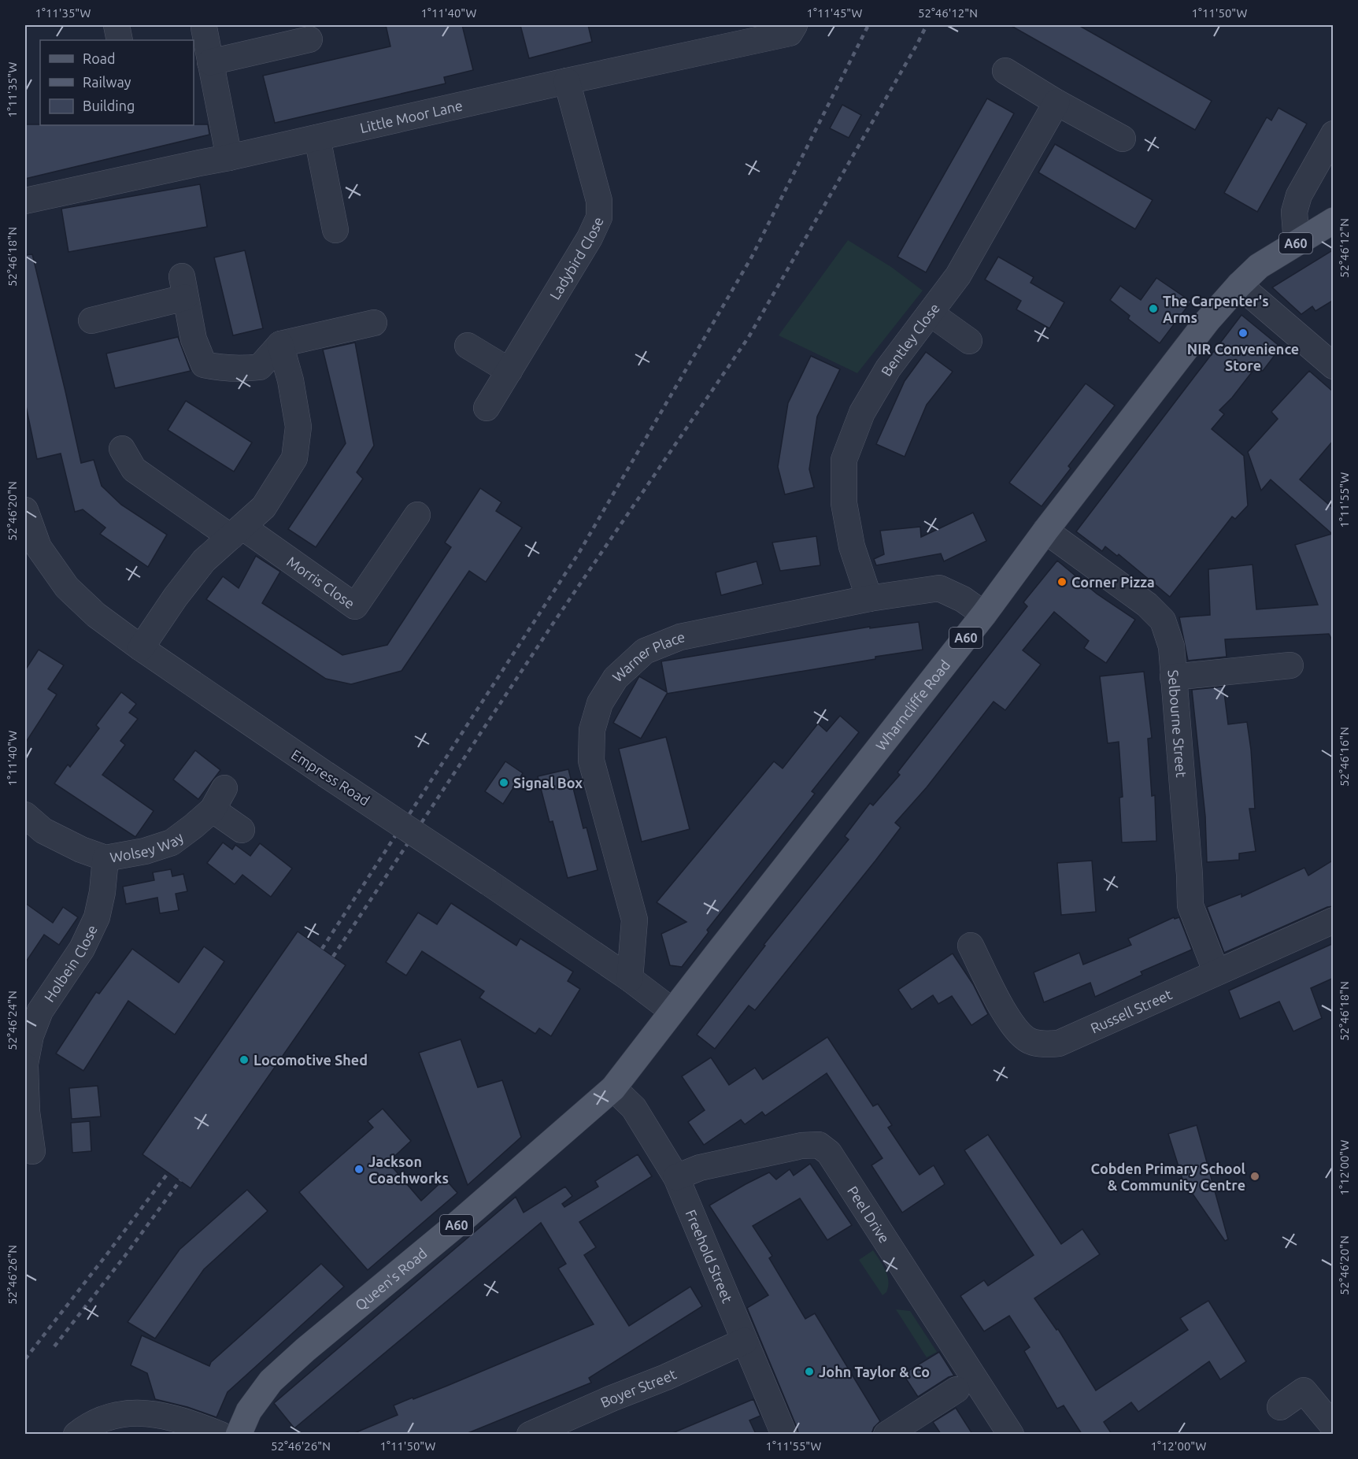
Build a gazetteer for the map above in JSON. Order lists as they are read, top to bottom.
{
  "streets": {
    "main road": ["A60", "Wharncliffe Road", "Queen's Road"],
    "street": [
      "Little Moor Lane",
      "Ladybird Close",
      "Bentley Close",
      "Morris Close",
      "Warner Place",
      "Selbourne Street",
      "Empress Road",
      "Wolsey Way",
      "Holbein Close",
      "Russell Street",
      "Peel Drive",
      "Freehold Street",
      "Boyer Street"
    ]
  },
  "crossings": [
    ["Little Moor Lane", "Ladybird Close"],
    ["A60", "Wharncliffe Road"],
    ["Bentley Close", "Warner Place"],
    ["Warner Place", "Wharncliffe Road"],
    ["Warner Place", "Empress Road"],
    ["Wharncliffe Road", "Selbourne Street"],
    ["Wharncliffe Road", "Empress Road"],
    ["Wharncliffe Road", "Queen's Road"],
    ["Selbourne Street", "Russell Street"],
    ["Empress Road", "Queen's Road"],
    ["Wolsey Way", "Holbein Close"],
    ["Peel Drive", "Freehold Street"],
    ["Freehold Street", "Queen's Road"],
    ["Freehold Street", "Boyer Street"]
  ],
  "places": [
    "The Carpenter's Arms",
    "NIR Convenience Store",
    "Corner Pizza",
    "Signal Box",
    "Locomotive Shed",
    "Jackson Coachworks",
    "Cobden Primary School & Community Centre",
    "John Taylor & Co"
  ],
  "legend": ["Road", "Railway", "Building"],
  "coordinates": [
    "1°11'35\"W",
    "1°11'40\"W",
    "1°11'45\"W",
    "52°46'12\"N",
    "1°11'50\"W",
    "52°46'18\"N",
    "1°11'55\"W",
    "52°46'20\"N",
    "52°46'16\"N",
    "52°46'24\"N",
    "1°12'00\"W",
    "52°46'26\"N"
  ]
}
